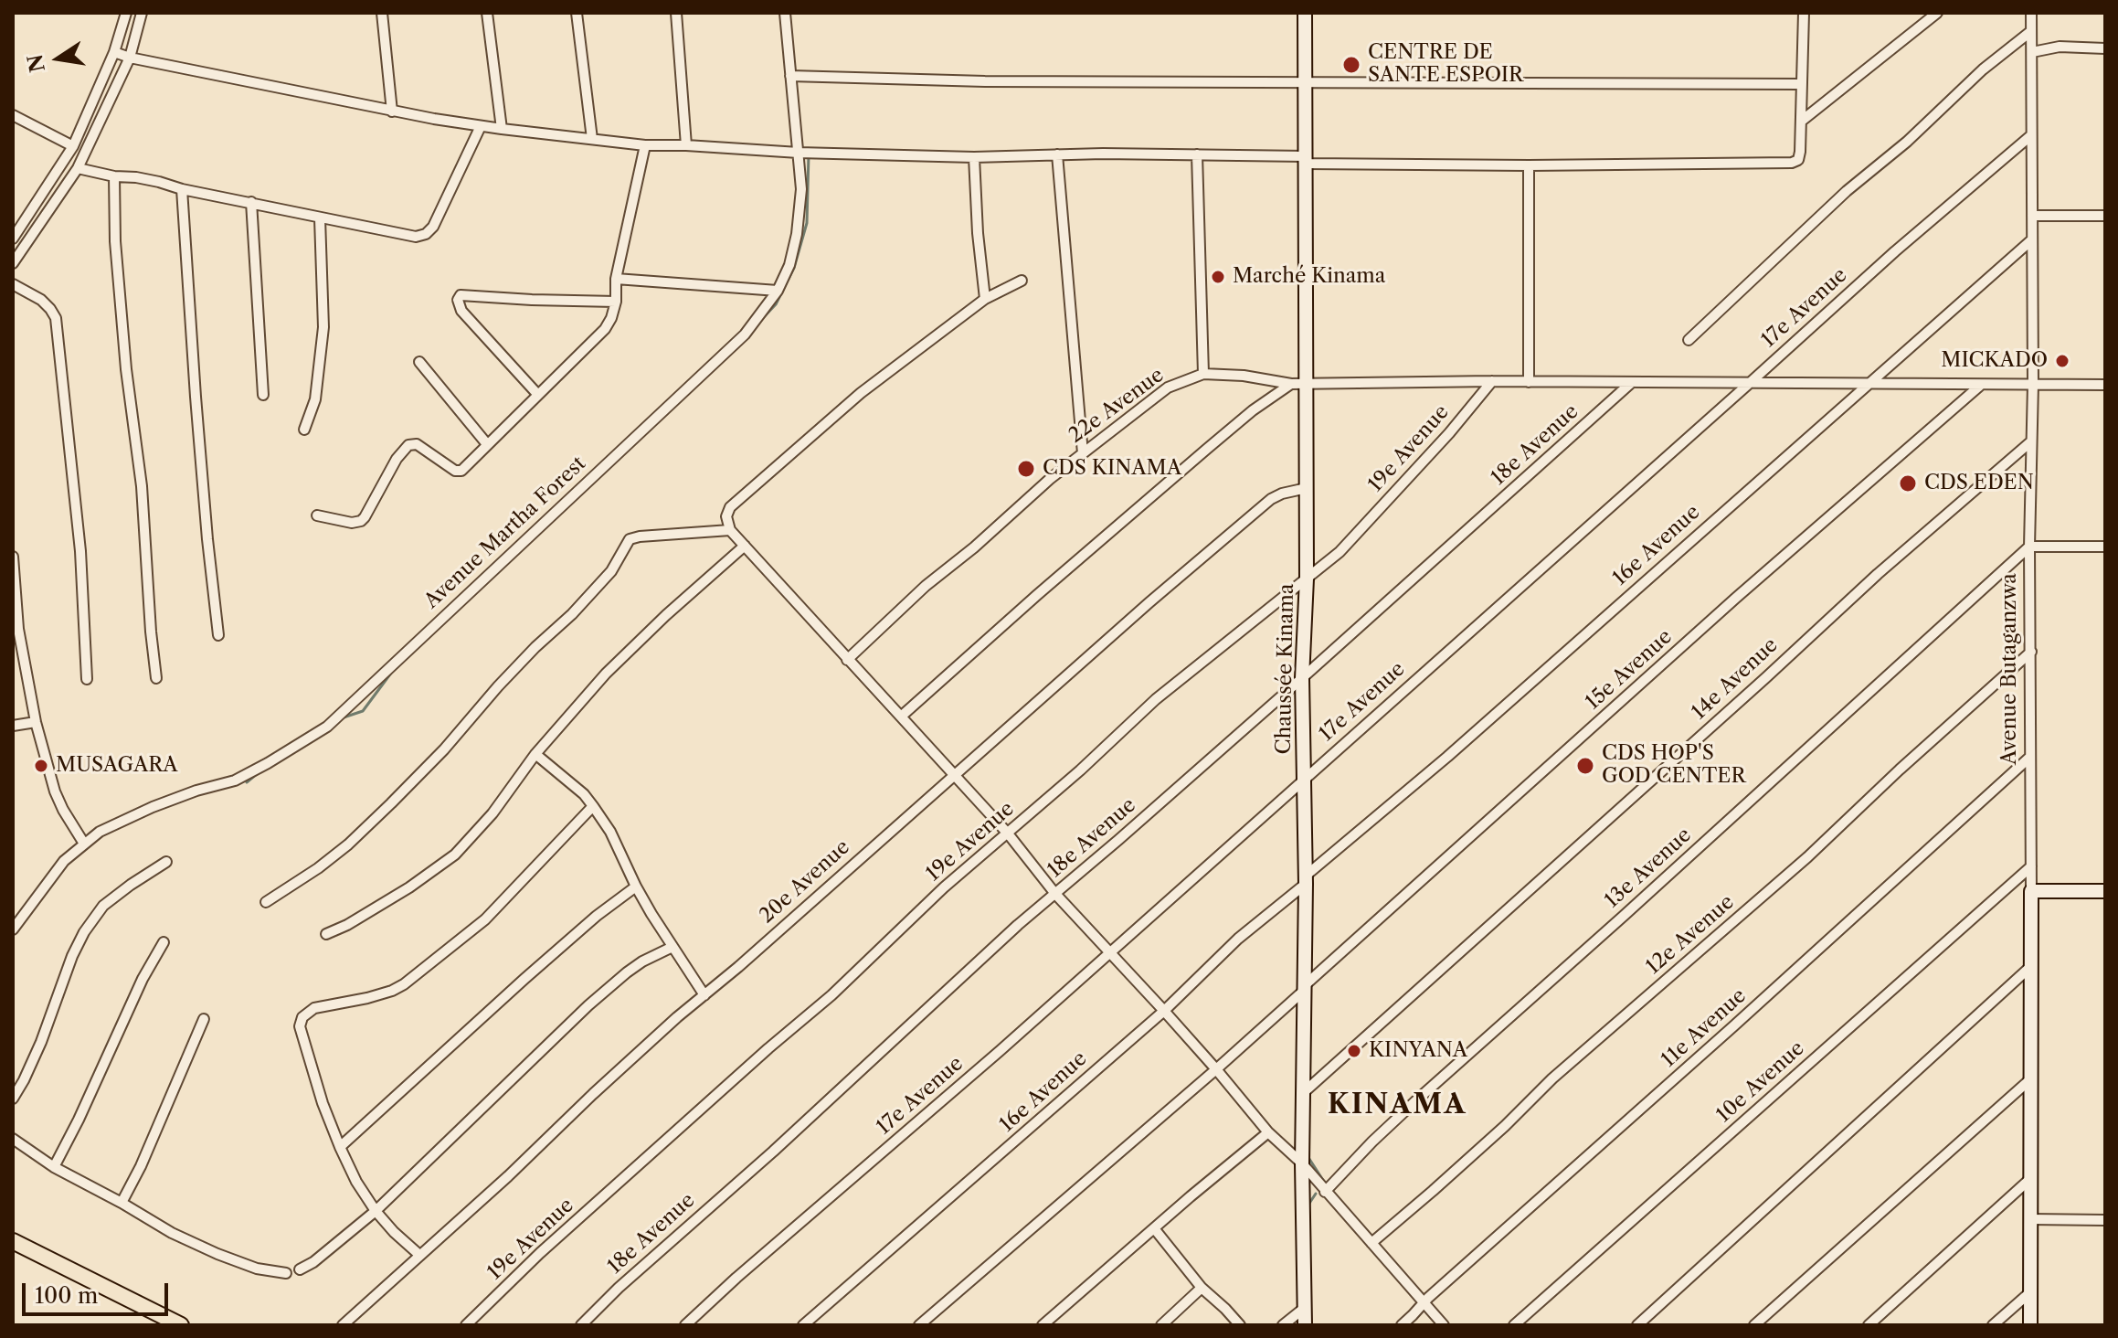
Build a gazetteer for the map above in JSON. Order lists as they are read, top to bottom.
{
  "streets": {
    "street": [
      "17e Avenue",
      "22e Avenue",
      "18e Avenue",
      "19e Avenue",
      "Avenue Martha Forest",
      "16e Avenue",
      "Chaussée Kinama",
      "Avenue Butaganzwa",
      "15e Avenue",
      "14e Avenue",
      "13e Avenue",
      "20e Avenue",
      "12e Avenue",
      "11e Avenue",
      "10e Avenue"
    ]
  },
  "crossings": [
    ["17e Avenue", "22e Avenue"],
    ["17e Avenue", "Chaussée Kinama"],
    ["17e Avenue", "Avenue Butaganzwa"],
    ["22e Avenue", "18e Avenue"],
    ["22e Avenue", "19e Avenue"],
    ["22e Avenue", "16e Avenue"],
    ["22e Avenue", "Chaussée Kinama"],
    ["22e Avenue", "Avenue Butaganzwa"],
    ["22e Avenue", "15e Avenue"],
    ["18e Avenue", "Chaussée Kinama"],
    ["19e Avenue", "Chaussée Kinama"],
    ["16e Avenue", "Chaussée Kinama"],
    ["16e Avenue", "Avenue Butaganzwa"],
    ["Chaussée Kinama", "15e Avenue"],
    ["Chaussée Kinama", "14e Avenue"],
    ["Chaussée Kinama", "20e Avenue"],
    ["Avenue Butaganzwa", "14e Avenue"],
    ["Avenue Butaganzwa", "13e Avenue"],
    ["Avenue Butaganzwa", "12e Avenue"],
    ["Avenue Butaganzwa", "11e Avenue"],
    ["Avenue Butaganzwa", "10e Avenue"]
  ],
  "districts": ["KINAMA"],
  "places": [
    "CENTRE DE SANTE ESPOIR",
    "Marché Kinama",
    "MICKADO",
    "CDS KINAMA",
    "CDS EDEN",
    "MUSAGARA",
    "CDS HOP'S GOD CENTER",
    "KINYANA"
  ],
  "scale_bar": "100 m",
  "north": "left"
}
